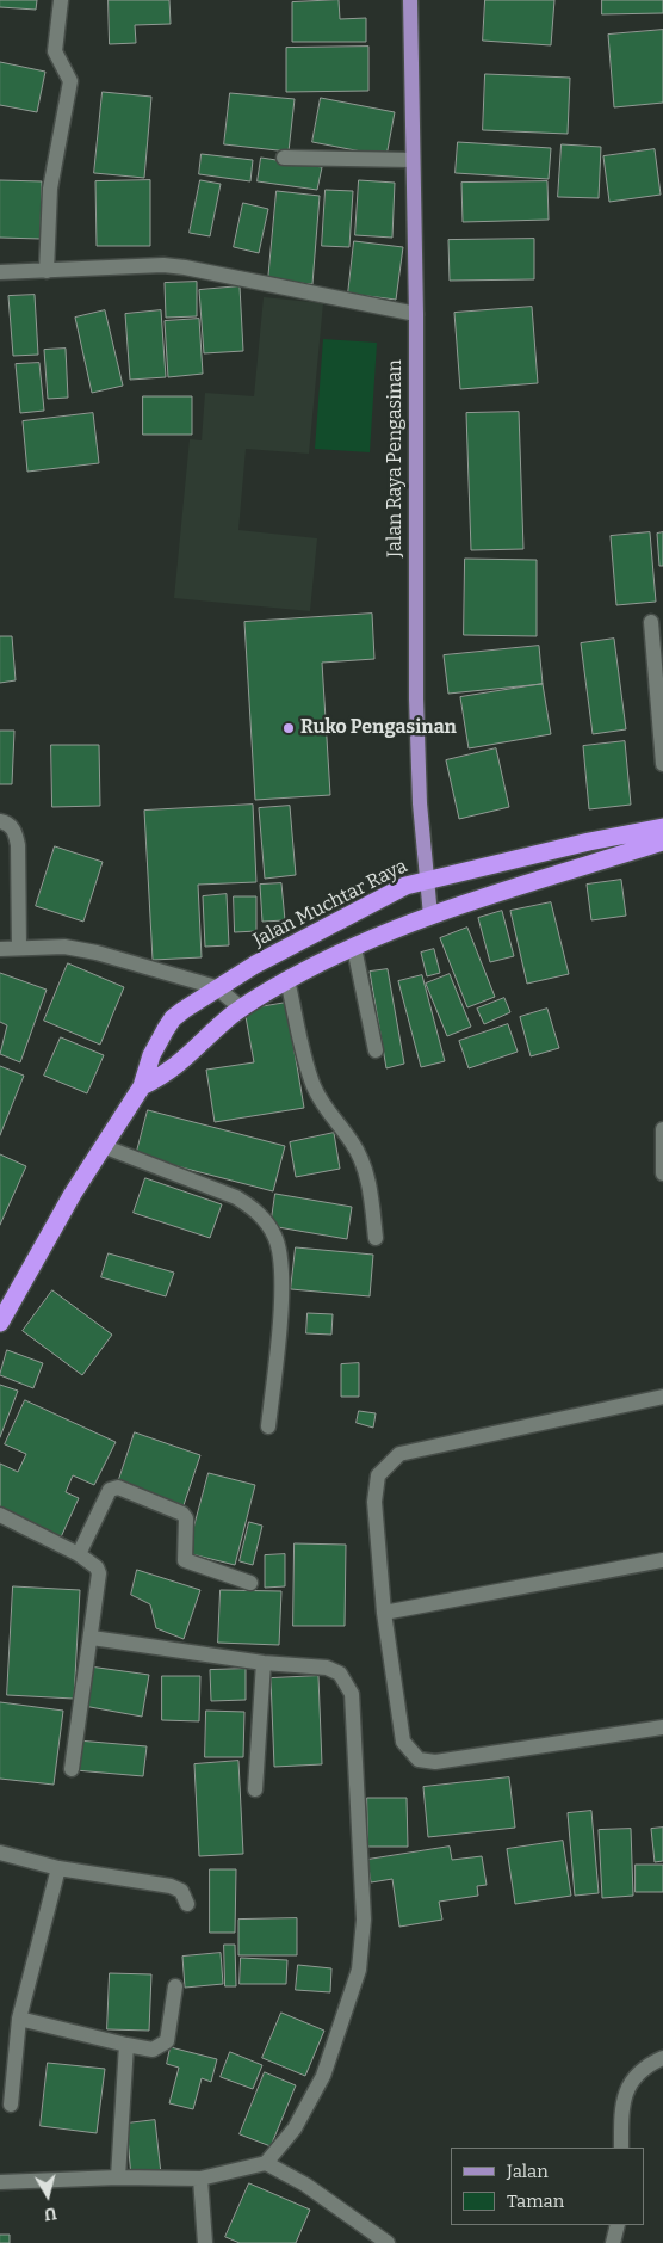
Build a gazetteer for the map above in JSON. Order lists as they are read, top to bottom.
{
  "streets": {
    "highway": ["Jalan Muchtar Raya"],
    "main road": ["Jalan Raya Pengasinan"]
  },
  "crossings": [
    ["Jalan Raya Pengasinan", "Jalan Muchtar Raya"]
  ],
  "places": ["Ruko Pengasinan"],
  "legend": ["Jalan", "Taman"],
  "north": "bottom"
}
